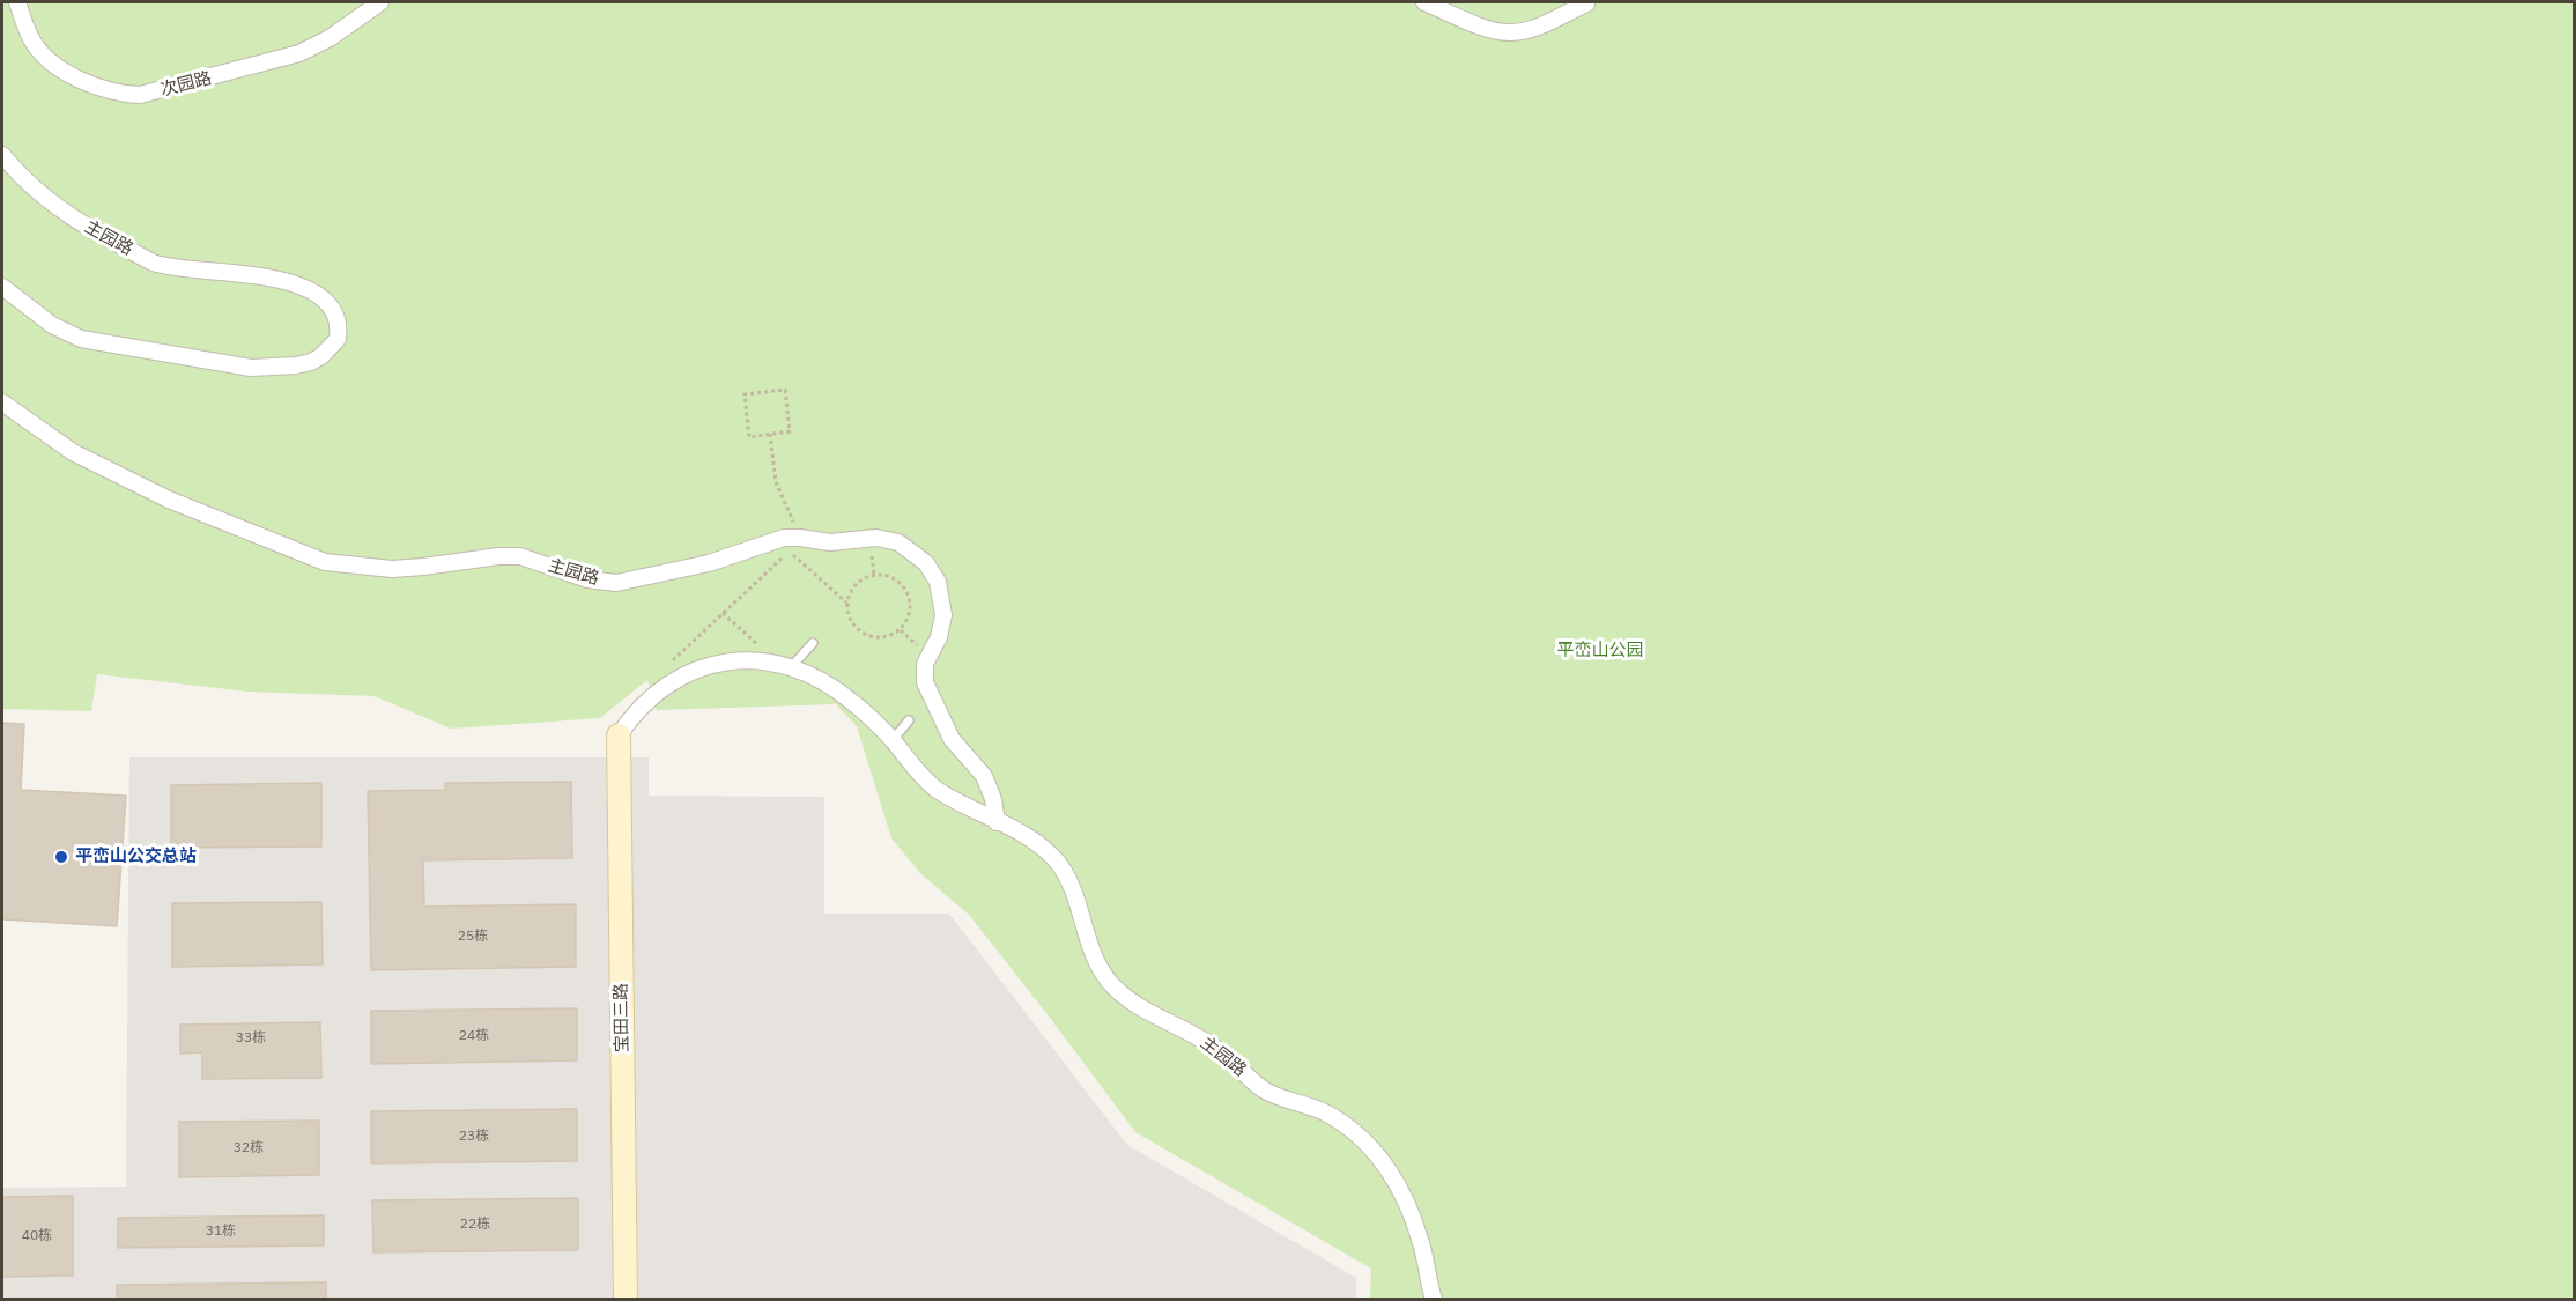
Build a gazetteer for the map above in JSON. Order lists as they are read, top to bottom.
{
  "streets": {
    "street": ["次园路", "主园路", "宝田三路"]
  },
  "crossings": [
    ["主园路", "宝田三路"]
  ],
  "parks": ["平峦山公园"],
  "places": ["平峦山公交总站"],
  "house_numbers": [
    "25栋",
    "24栋",
    "33栋",
    "23栋",
    "32栋",
    "22栋",
    "31栋",
    "40栋"
  ]
}
